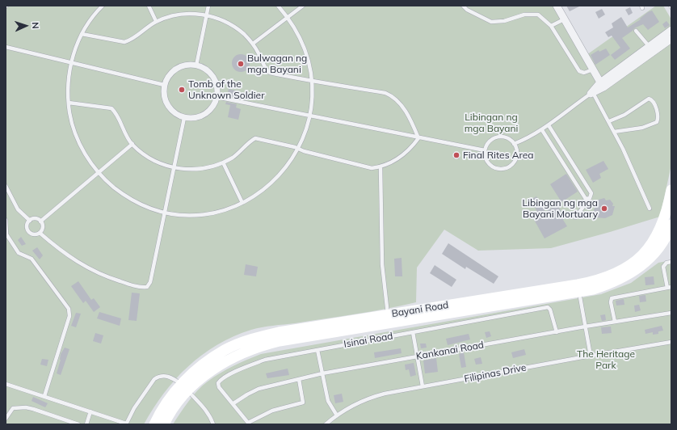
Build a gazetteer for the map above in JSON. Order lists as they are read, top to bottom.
{
  "streets": {
    "main road": ["Bayani Road"],
    "lane": ["Isinai Road", "Kankanai Road", "Filipinas Drive"]
  },
  "crossings": [
    ["Isinai Road", "Kankanai Road"]
  ],
  "parks": ["Libingan ng mga Bayani", "The Heritage Park"],
  "places": [
    "Bulwagan ng mga Bayani",
    "Tomb of the Unknown Soldier",
    "Final Rites Area",
    "Libingan ng mga Bayani Mortuary"
  ],
  "north": "right"
}
